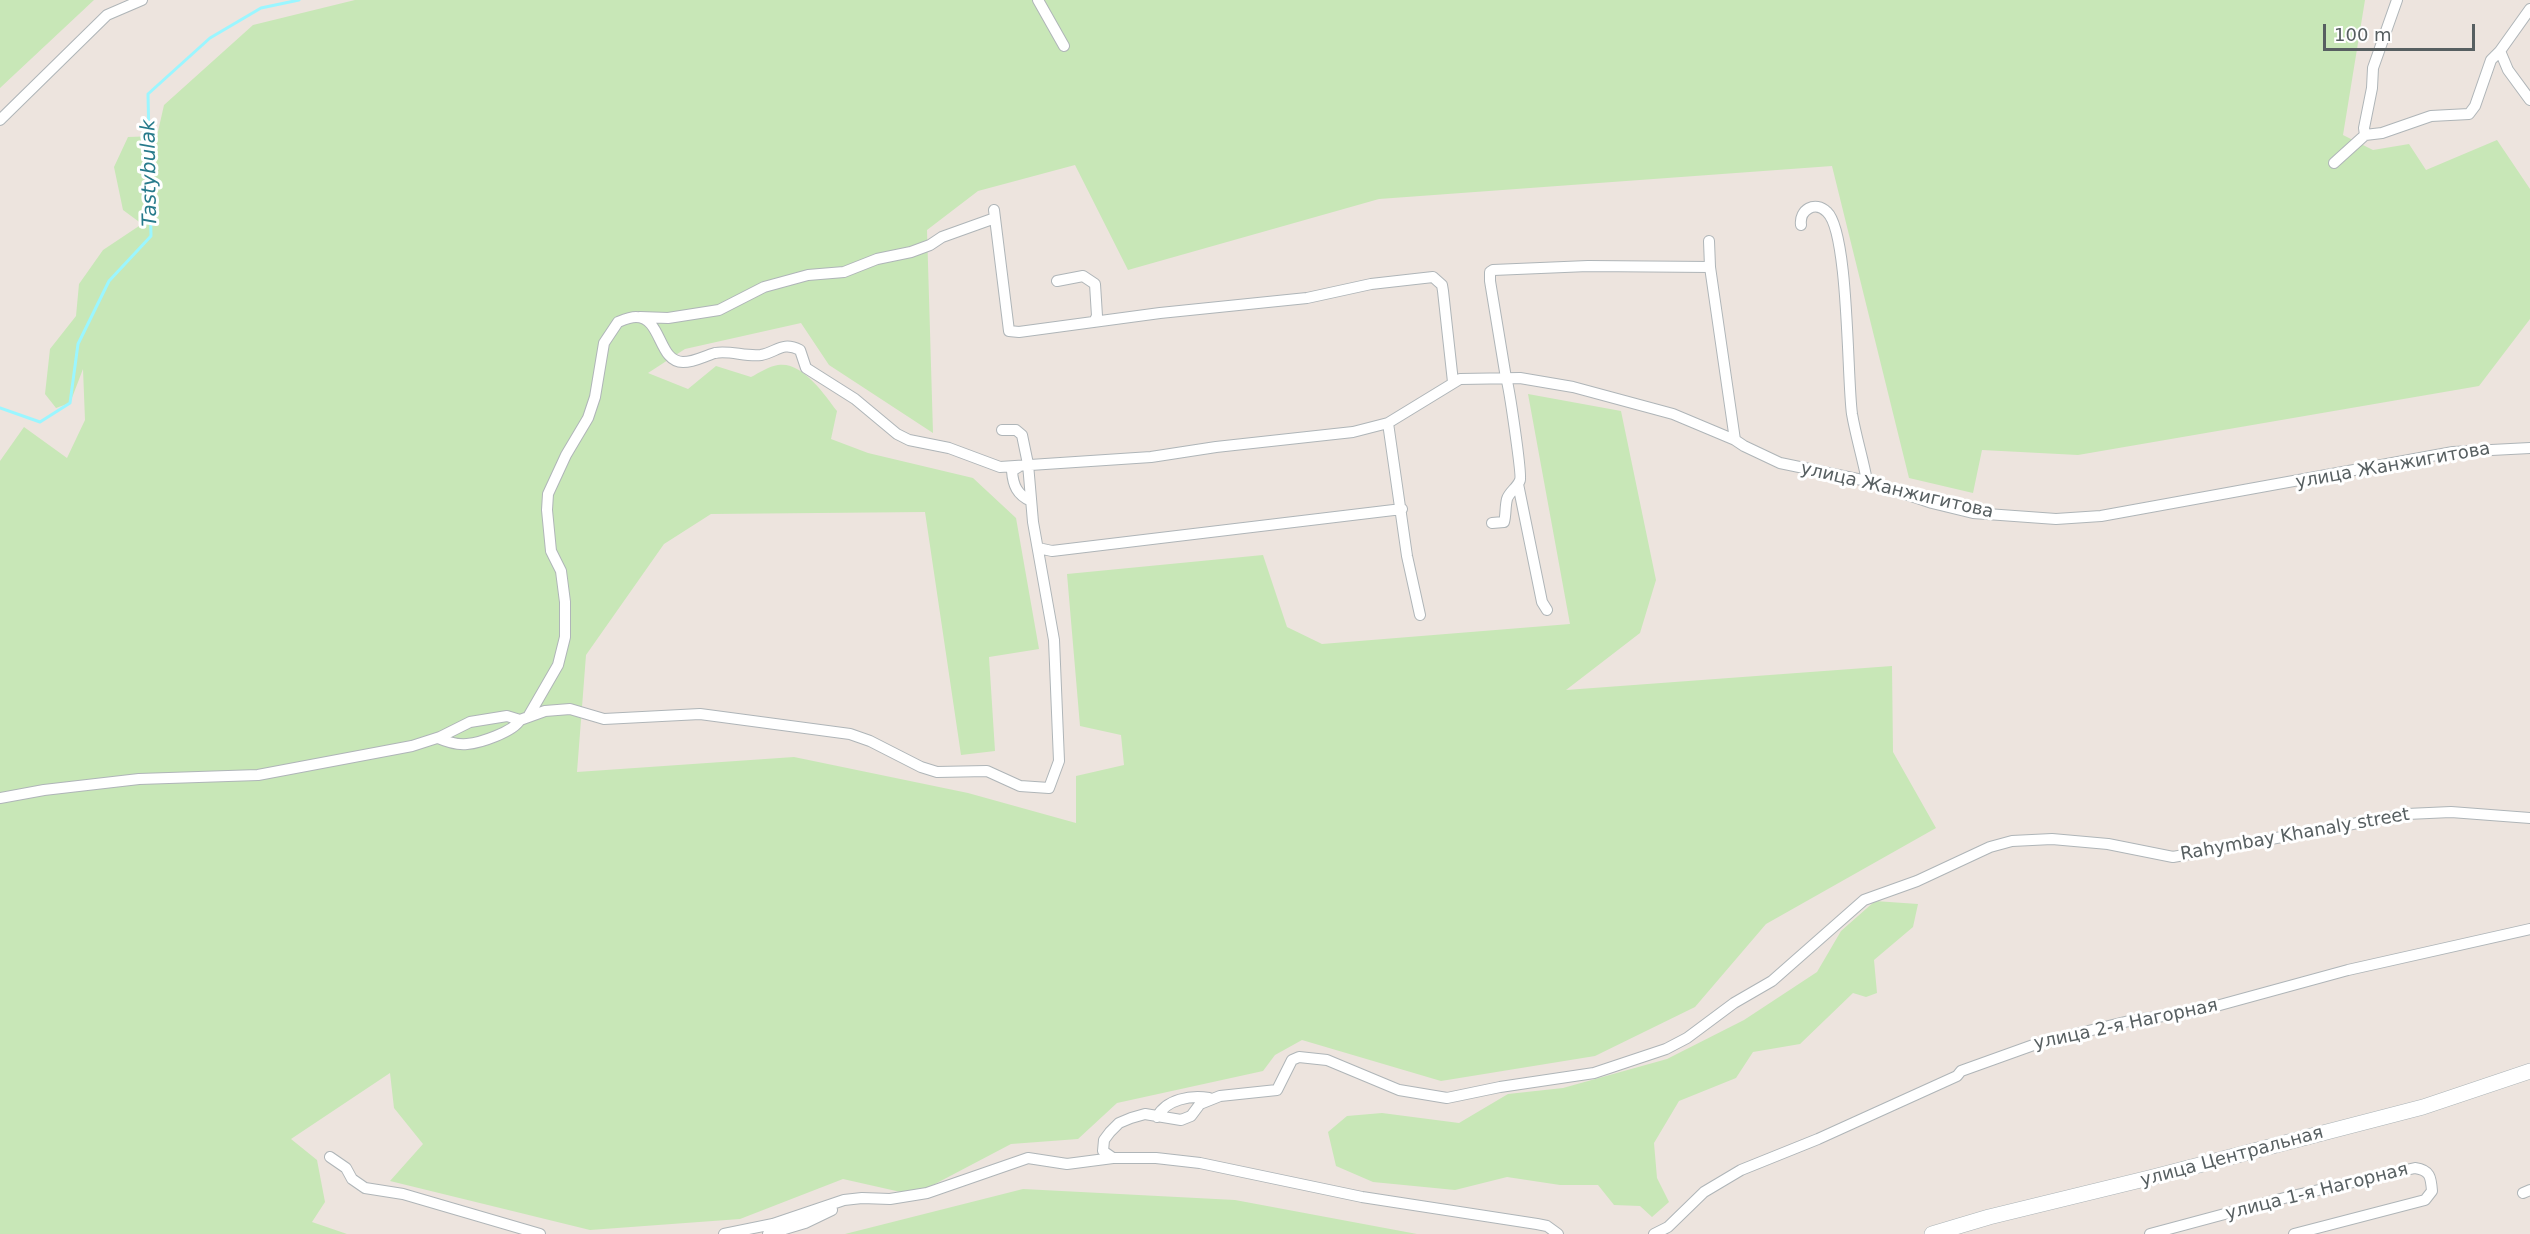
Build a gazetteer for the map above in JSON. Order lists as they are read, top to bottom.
{
  "streets": {
    "street": [
      "улица Жанжигитова",
      "Rahymbay Khanaly street",
      "улица 2-я Нагорная",
      "улица Центральная",
      "улица 1-я Нагорная"
    ]
  },
  "water": ["Tastybulak"],
  "scale_bar": "100 m"
}
